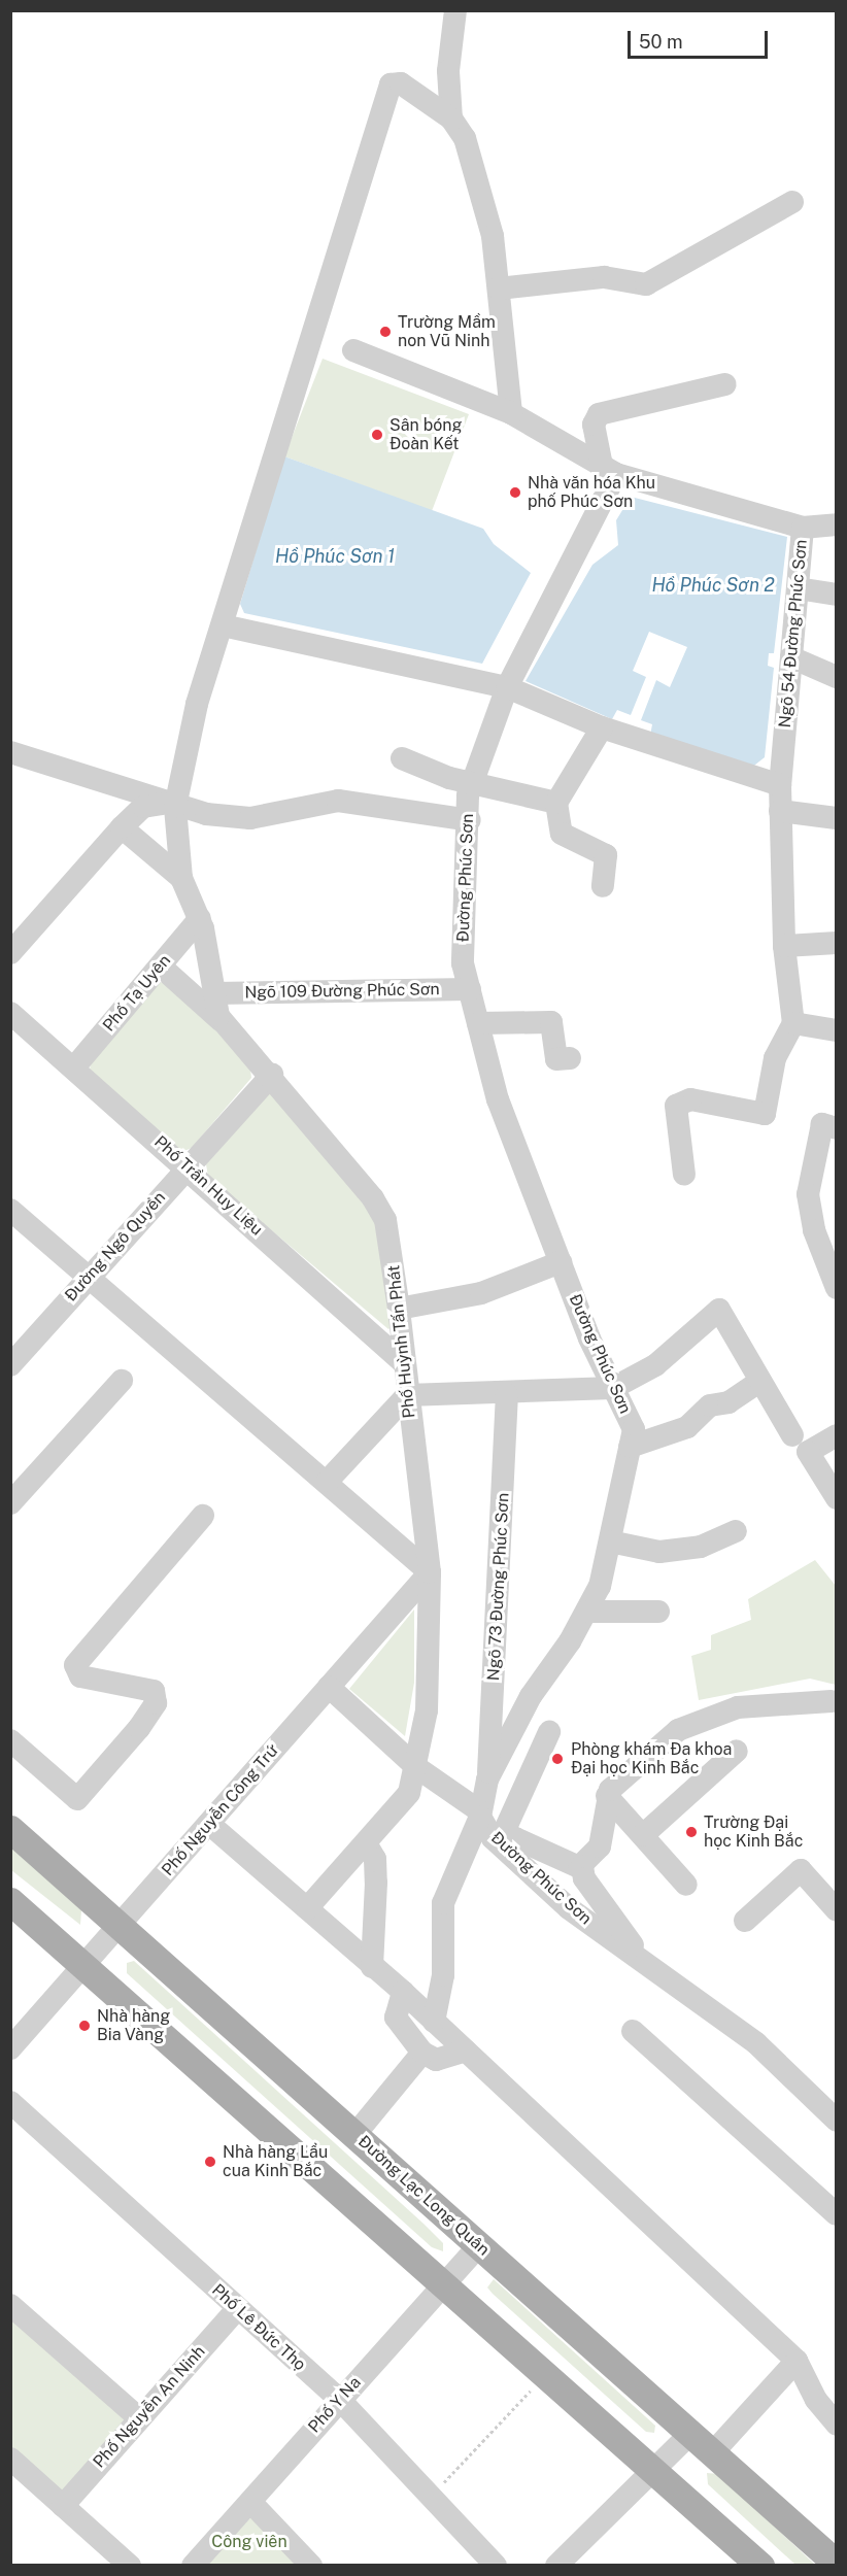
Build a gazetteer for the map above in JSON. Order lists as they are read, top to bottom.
{
  "streets": {
    "main road": ["Đường Lạc Long Quân"],
    "street": [
      "Ngõ 54 Đường Phúc Sơn",
      "Đường Phúc Sơn",
      "Ngõ 109 Đường Phúc Sơn",
      "Phố Tạ Uyên",
      "Phố Trần Huy Liệu",
      "Đường Ngô Quyền",
      "Phố Huỳnh Tấn Phát",
      "Ngõ 73 Đường Phúc Sơn",
      "Phố Nguyễn Công Trứ",
      "Phố Lê Đức Thọ",
      "Phố Y Na",
      "Phố Nguyễn An Ninh"
    ]
  },
  "crossings": [
    ["Ngõ 54 Đường Phúc Sơn", "Đường Phúc Sơn"],
    ["Đường Phúc Sơn", "Ngõ 109 Đường Phúc Sơn"],
    ["Đường Phúc Sơn", "Ngõ 73 Đường Phúc Sơn"],
    ["Ngõ 109 Đường Phúc Sơn", "Phố Huỳnh Tấn Phát"],
    ["Phố Tạ Uyên", "Phố Trần Huy Liệu"],
    ["Phố Tạ Uyên", "Phố Huỳnh Tấn Phát"],
    ["Phố Trần Huy Liệu", "Đường Ngô Quyền"],
    ["Phố Trần Huy Liệu", "Phố Huỳnh Tấn Phát"],
    ["Đường Ngô Quyền", "Phố Huỳnh Tấn Phát"],
    ["Phố Huỳnh Tấn Phát", "Phố Nguyễn Công Trứ"],
    ["Phố Nguyễn Công Trứ", "Đường Lạc Long Quân"],
    ["Đường Lạc Long Quân", "Phố Y Na"],
    ["Phố Lê Đức Thọ", "Phố Y Na"],
    ["Phố Lê Đức Thọ", "Phố Nguyễn An Ninh"]
  ],
  "water": ["Hồ Phúc Sơn 1", "Hồ Phúc Sơn 2"],
  "parks": ["Công viên"],
  "places": [
    "Trường Mầm non Vũ Ninh",
    "Sân bóng Đoàn Kết",
    "Nhà văn hóa Khu phố Phúc Sơn",
    "Phòng khám Đa khoa Đại học Kinh Bắc",
    "Trường Đại học Kinh Bắc",
    "Nhà hàng Bia Vàng",
    "Nhà hàng Lẩu cua Kinh Bắc"
  ],
  "scale_bar": "50 m"
}
